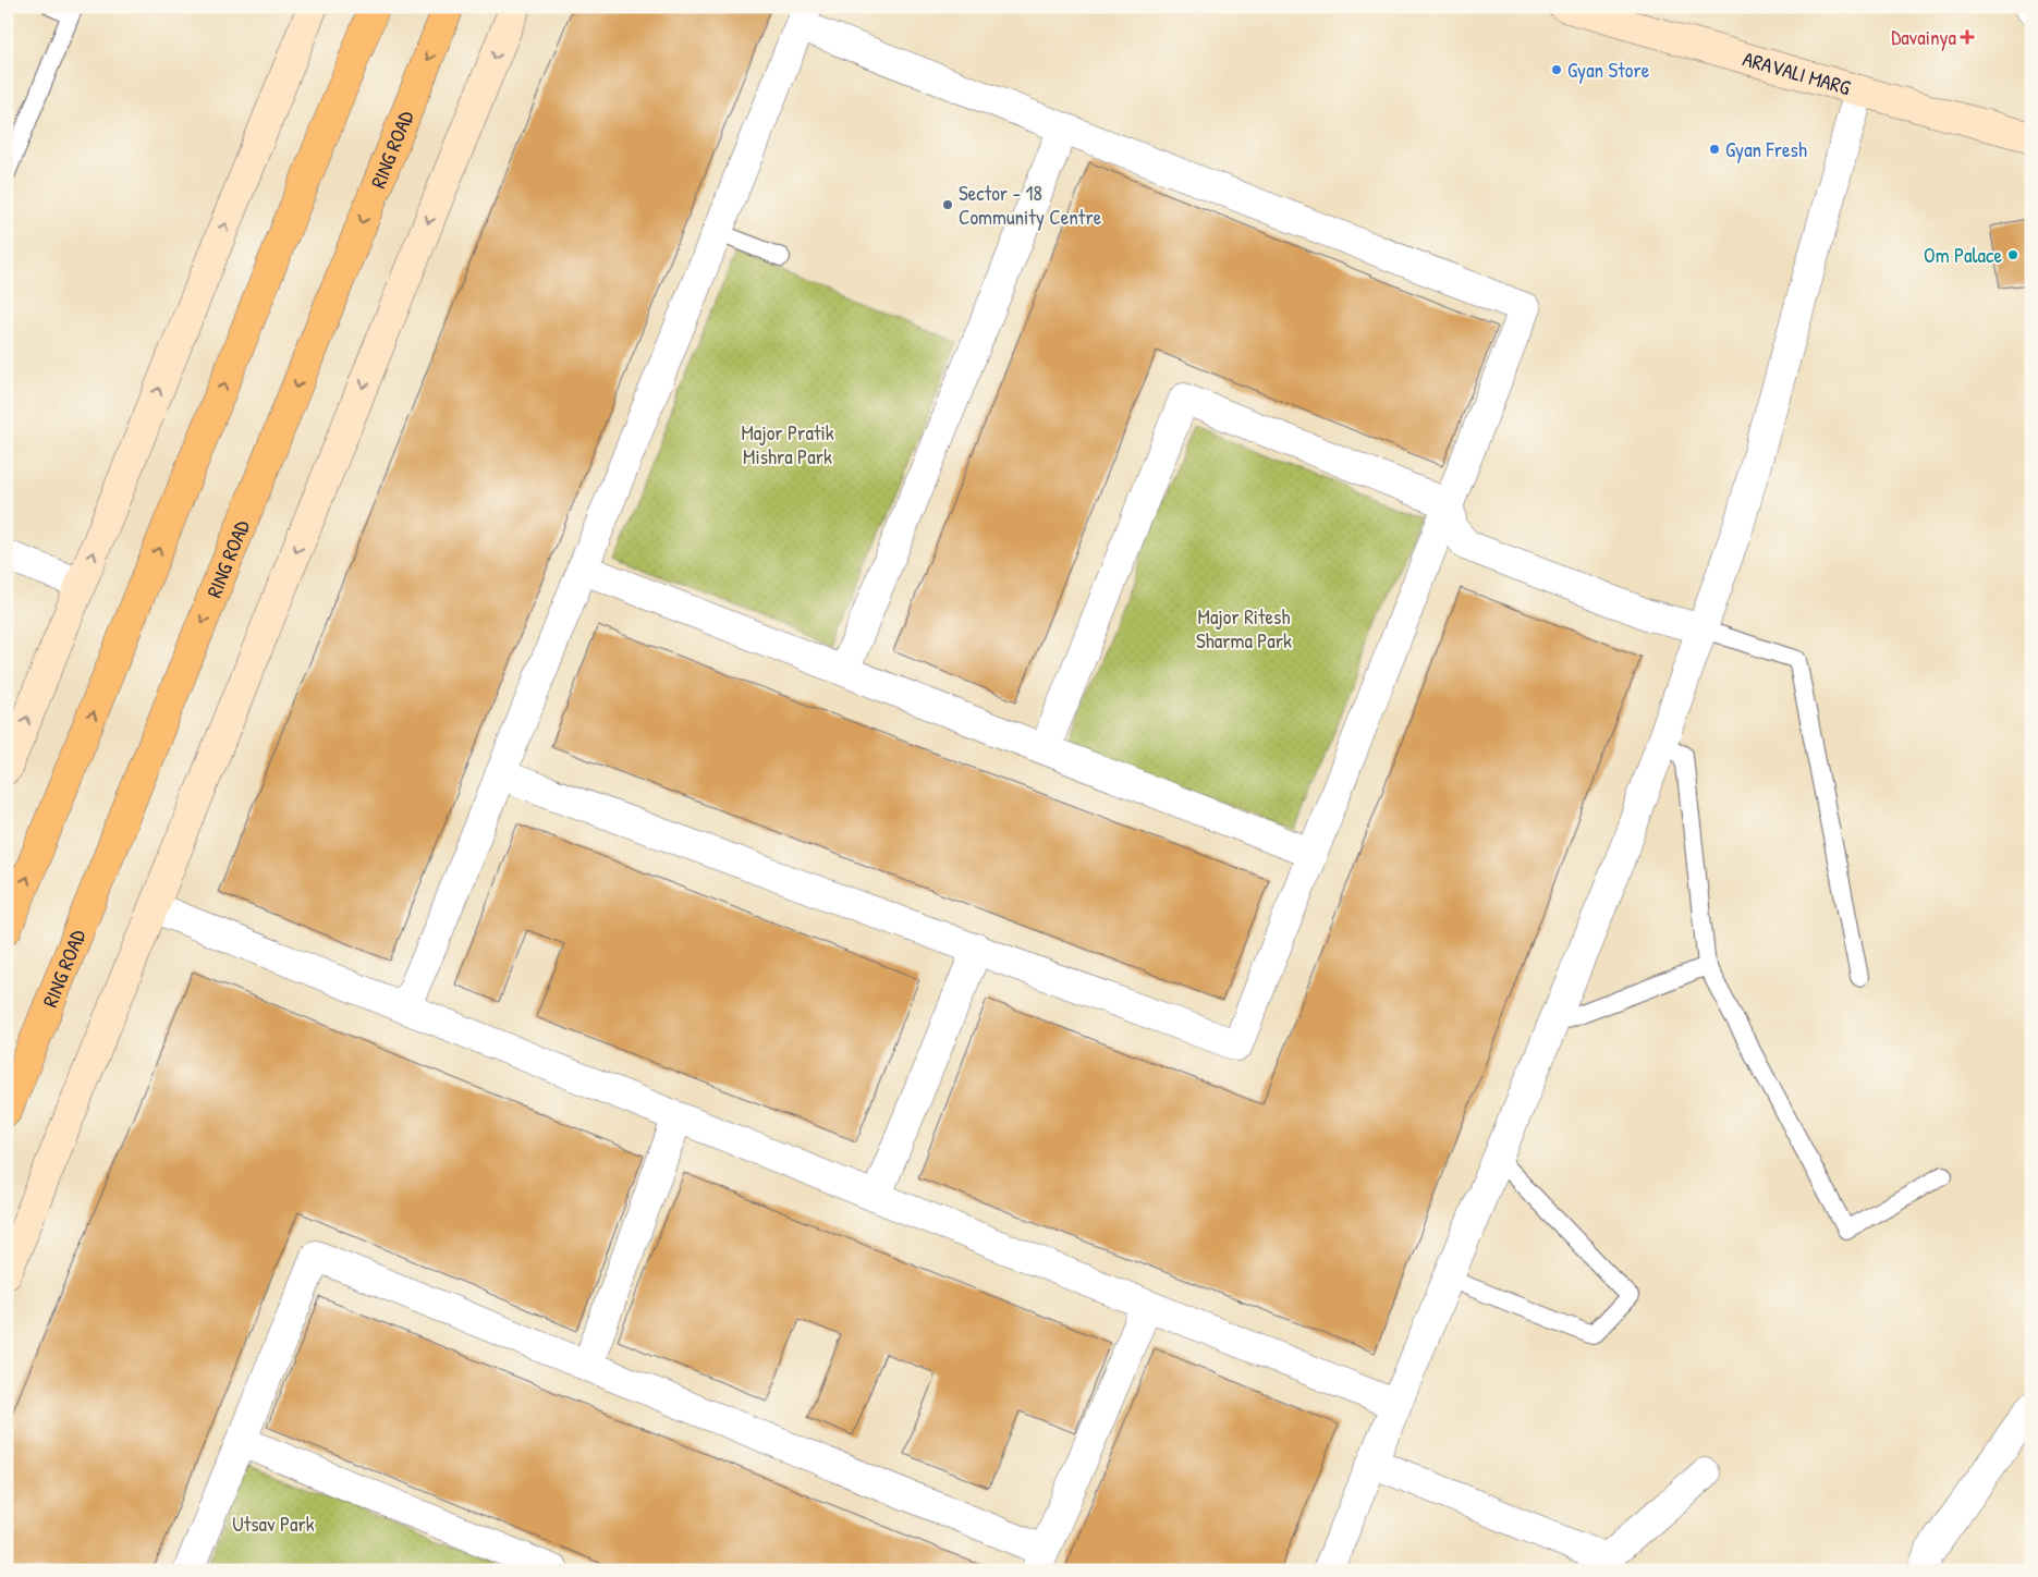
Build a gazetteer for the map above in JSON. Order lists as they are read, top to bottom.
{
  "streets": {
    "highway": ["RING ROAD"],
    "street": ["ARAVALI MARG"]
  },
  "parks": ["Major Pratik Mishra Park", "Major Ritesh Sharma Park", "Utsav Park"],
  "places": {
    "health": ["Davainya"],
    "other": [
      "Gyan Store",
      "Gyan Fresh",
      "Sector - 18 Community Centre",
      "Om Palace"
    ]
  }
}
